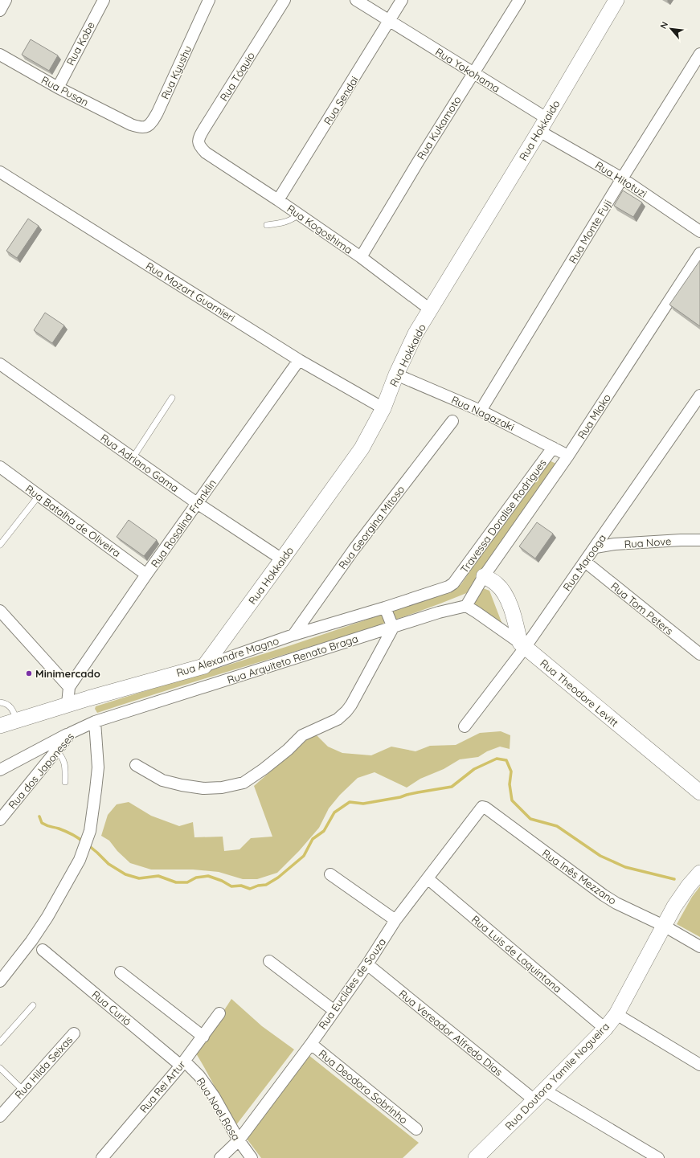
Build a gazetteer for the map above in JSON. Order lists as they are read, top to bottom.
{
  "streets": {
    "street": [
      "Rua Kobe",
      "Rua Yokohama",
      "Rua Kyushu",
      "Rua Tóquio",
      "Rua Pusan",
      "Rua Sendai",
      "Rua Kukamoto",
      "Rua Hokkaido",
      "Rua Hitotuzi",
      "Rua Kogoshima",
      "Rua Monte Fuji",
      "Rua Mozart Guarnieri",
      "Rua Nagazaki",
      "Rua Miako",
      "Rua Adriano Gama",
      "Travessa Doralise Rodrigues",
      "Rua Batalha de Oliveira",
      "Rua Rosalind Franklin",
      "Rua Georgina Mitoso",
      "Rua Nove",
      "Rua Maroaga",
      "Rua Tom Peters",
      "Rua Alexandre Magno",
      "Rua Arquiteto Renato Braga",
      "Rua Theodore Levitt",
      "Rua dos Japoneses",
      "Rua Inês Mezzano",
      "Rua Luis de Laquintana",
      "Rua Euclides de Souza",
      "Rua Curió",
      "Rua Vereador Alfredo Dias",
      "Rua Hilda Seixas",
      "Rua Doutora Yamile Nogueira",
      "Rua Rei Artur",
      "Rua Deodoro Sobrinho",
      "Rua Noel Rosa"
    ]
  },
  "crossings": [
    ["Rua Kobe", "Rua Pusan"],
    ["Rua Yokohama", "Rua Sendai"],
    ["Rua Yokohama", "Rua Kukamoto"],
    ["Rua Yokohama", "Rua Hokkaido"],
    ["Rua Yokohama", "Rua Hitotuzi"],
    ["Rua Kyushu", "Rua Pusan"],
    ["Rua Tóquio", "Rua Kogoshima"],
    ["Rua Sendai", "Rua Kogoshima"],
    ["Rua Kukamoto", "Rua Kogoshima"],
    ["Rua Hokkaido", "Rua Hitotuzi"],
    ["Rua Hokkaido", "Rua Kogoshima"],
    ["Rua Hokkaido", "Rua Mozart Guarnieri"],
    ["Rua Hokkaido", "Rua Nagazaki"],
    ["Rua Hokkaido", "Rua Adriano Gama"],
    ["Rua Hokkaido", "Rua Alexandre Magno"],
    ["Rua Hitotuzi", "Rua Monte Fuji"],
    ["Rua Monte Fuji", "Rua Nagazaki"],
    ["Rua Mozart Guarnieri", "Rua Rosalind Franklin"],
    ["Rua Nagazaki", "Rua Miako"],
    ["Rua Nagazaki", "Travessa Doralise Rodrigues"],
    ["Rua Adriano Gama", "Rua Rosalind Franklin"],
    ["Travessa Doralise Rodrigues", "Rua Alexandre Magno"],
    ["Rua Batalha de Oliveira", "Rua Rosalind Franklin"],
    ["Rua Georgina Mitoso", "Rua Alexandre Magno"],
    ["Rua Nove", "Rua Maroaga"],
    ["Rua Maroaga", "Rua Tom Peters"],
    ["Rua Maroaga", "Rua Theodore Levitt"],
    ["Rua Arquiteto Renato Braga", "Rua dos Japoneses"],
    ["Rua Inês Mezzano", "Rua Euclides de Souza"],
    ["Rua Inês Mezzano", "Rua Doutora Yamile Nogueira"],
    ["Rua Luis de Laquintana", "Rua Euclides de Souza"],
    ["Rua Luis de Laquintana", "Rua Doutora Yamile Nogueira"],
    ["Rua Euclides de Souza", "Rua Vereador Alfredo Dias"],
    ["Rua Euclides de Souza", "Rua Deodoro Sobrinho"],
    ["Rua Euclides de Souza", "Rua Noel Rosa"],
    ["Rua Curió", "Rua Rei Artur"],
    ["Rua Curió", "Rua Noel Rosa"],
    ["Rua Vereador Alfredo Dias", "Rua Doutora Yamile Nogueira"],
    ["Rua Rei Artur", "Rua Noel Rosa"]
  ],
  "places": ["Minimercado"],
  "north": "top left"
}
